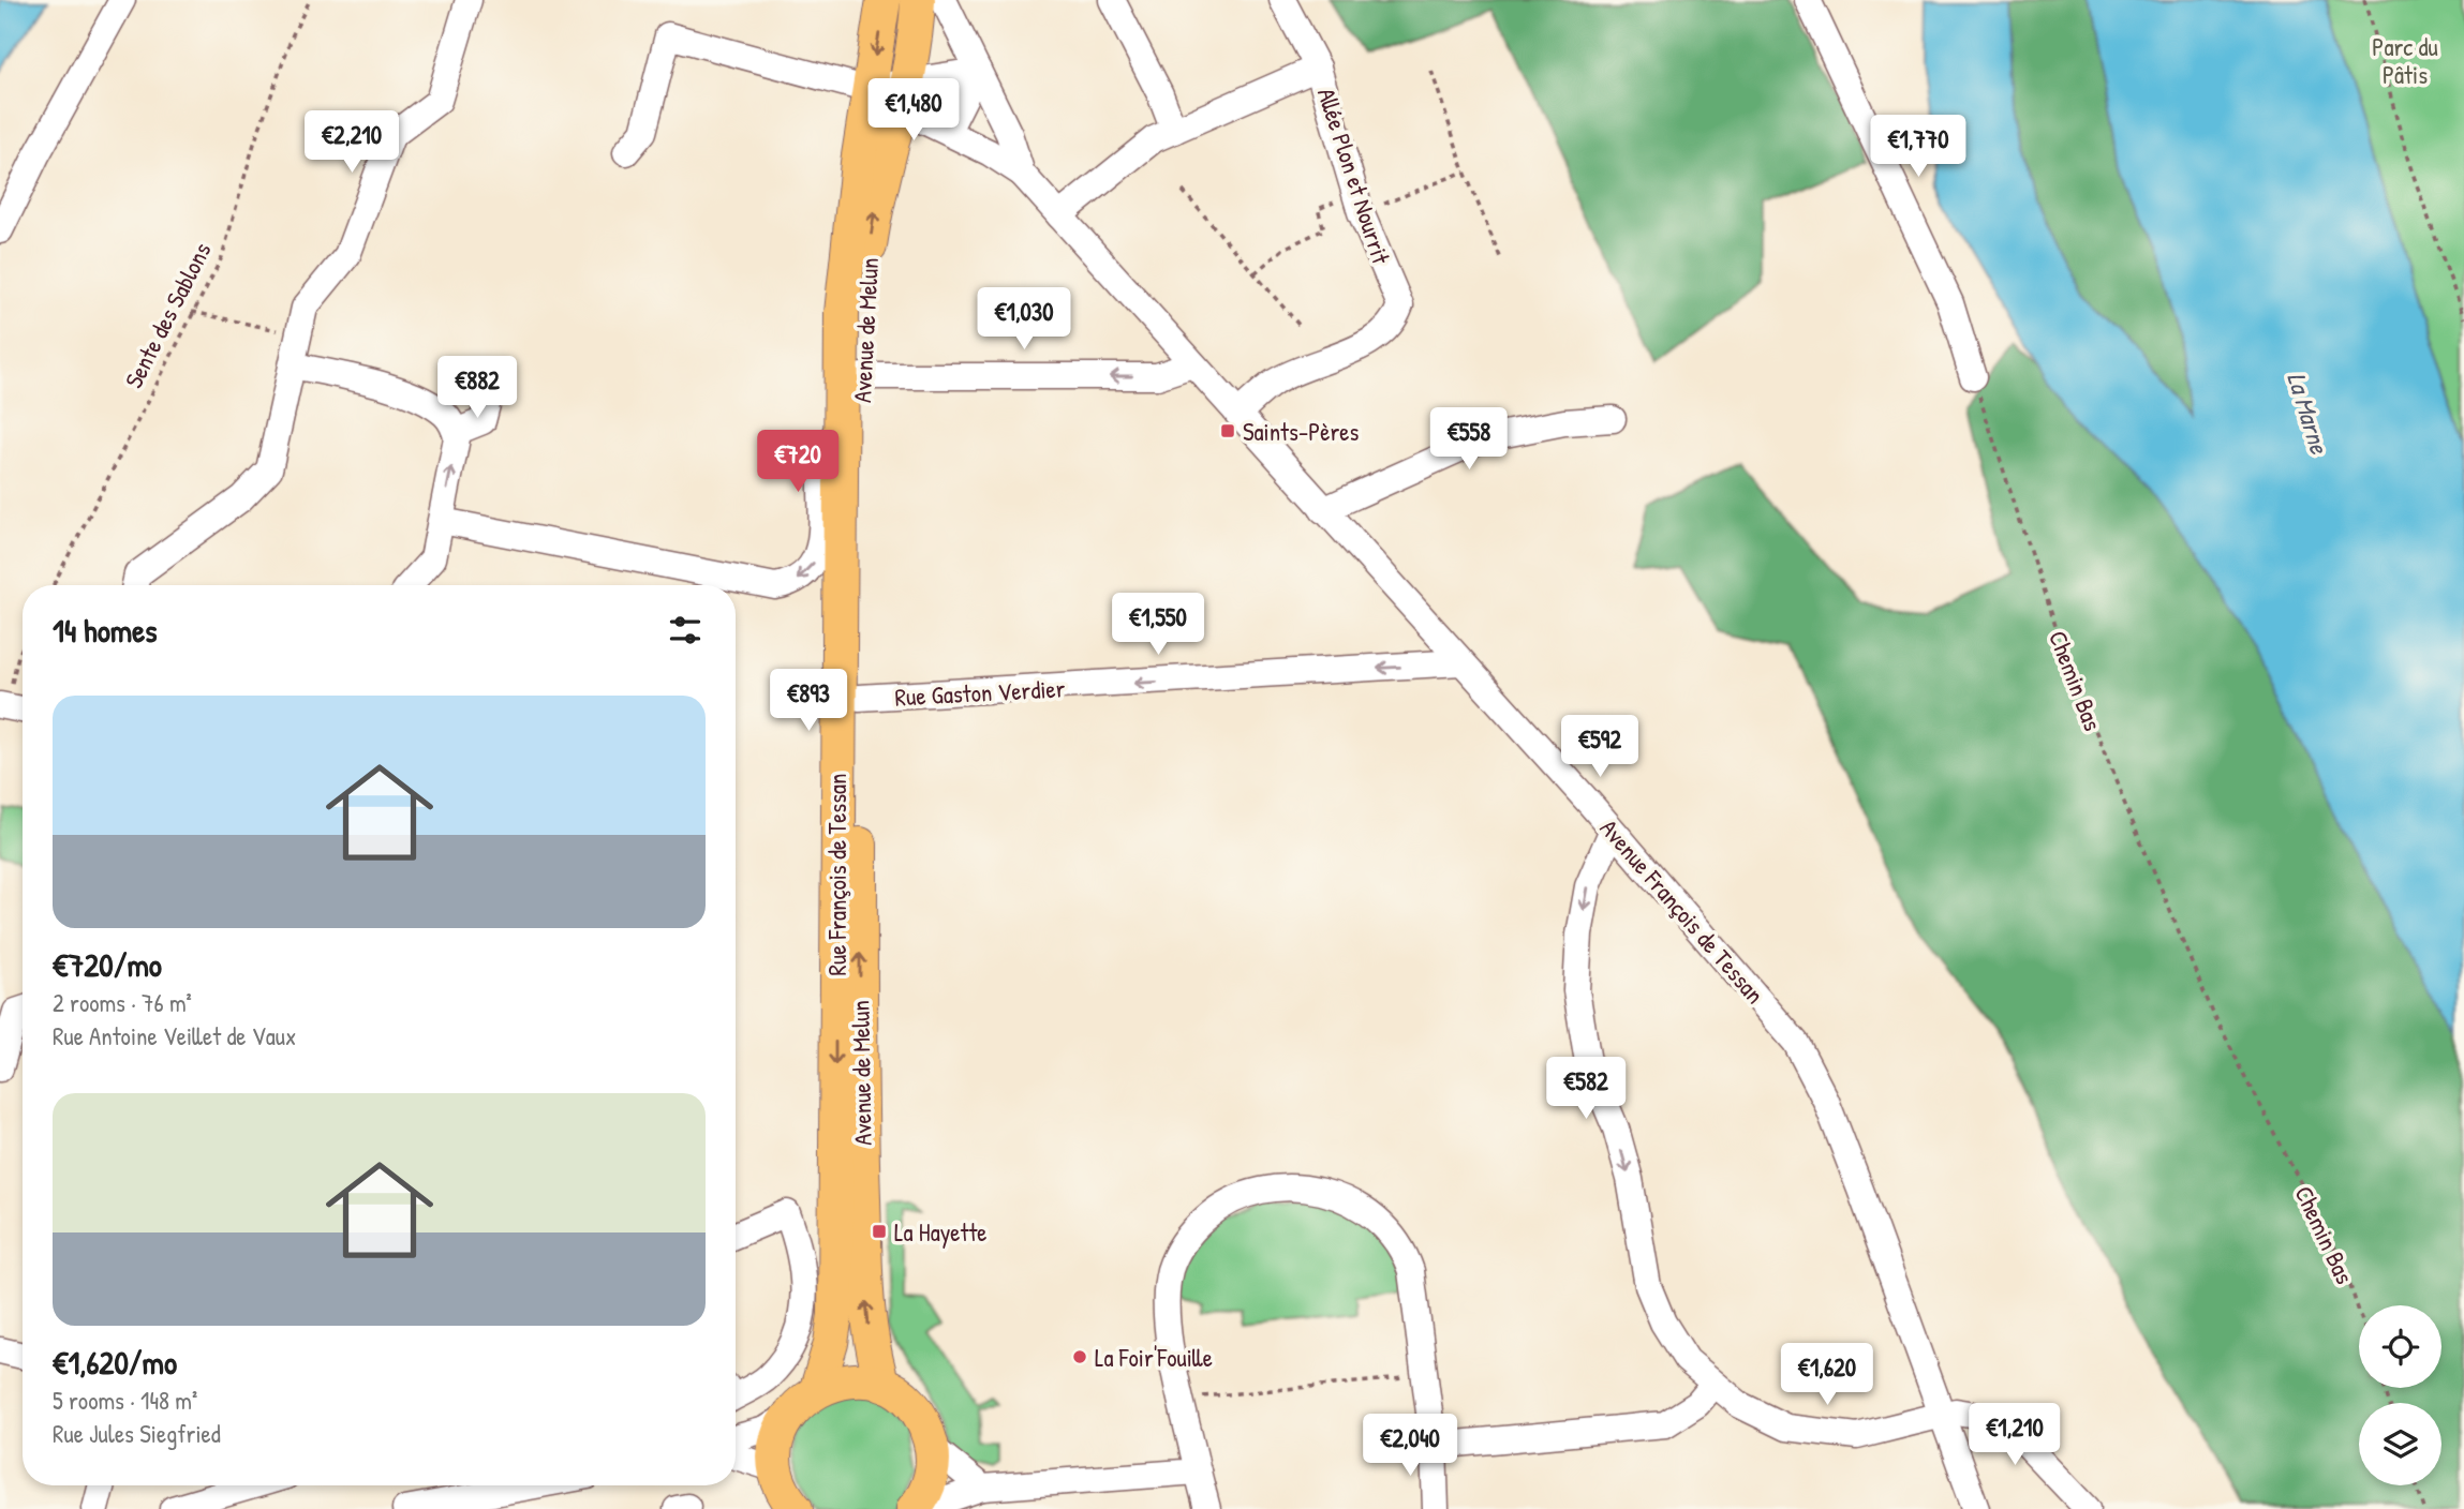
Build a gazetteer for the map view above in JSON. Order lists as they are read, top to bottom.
{
  "streets": {
    "main road": ["Avenue de Melun", "Rue François de Tessan"],
    "street": ["Allée Plon et Nourrit", "Rue Gaston Verdier", "Avenue François de Tessan"],
    "path": ["Sente des Sablons", "Chemin Bas"]
  },
  "crossings": [
    ["Allée Plon et Nourrit", "Avenue François de Tessan"],
    ["Avenue de Melun", "Rue Gaston Verdier"],
    ["Rue Gaston Verdier", "Avenue François de Tessan"]
  ],
  "one_way": ["Avenue de Melun", "Rue Gaston Verdier", "Rue François de Tessan"],
  "water": ["La Marne"],
  "parks": ["Parc du Pâtis"],
  "places": {
    "transit": ["Saints-Pères", "La Hayette"],
    "other": ["La Foir'Fouille"]
  },
  "page": {
    "price": [
      "€1,480",
      "€2,210",
      "€1,770",
      "€1,030",
      "€882",
      "€558",
      "€720",
      "€1,550",
      "€893",
      "€592",
      "€582",
      "€1,620",
      "€1,210",
      "€2,040"
    ],
    "heading": "14 homes",
    "list": [
      {
        "name": "€720/mo",
        "note": "2 rooms · 76 m² · Rue Antoine Veillet de Vaux"
      },
      {
        "name": "€1,620/mo",
        "note": "5 rooms · 148 m² · Rue Jules Siegfried"
      }
    ]
  }
}
